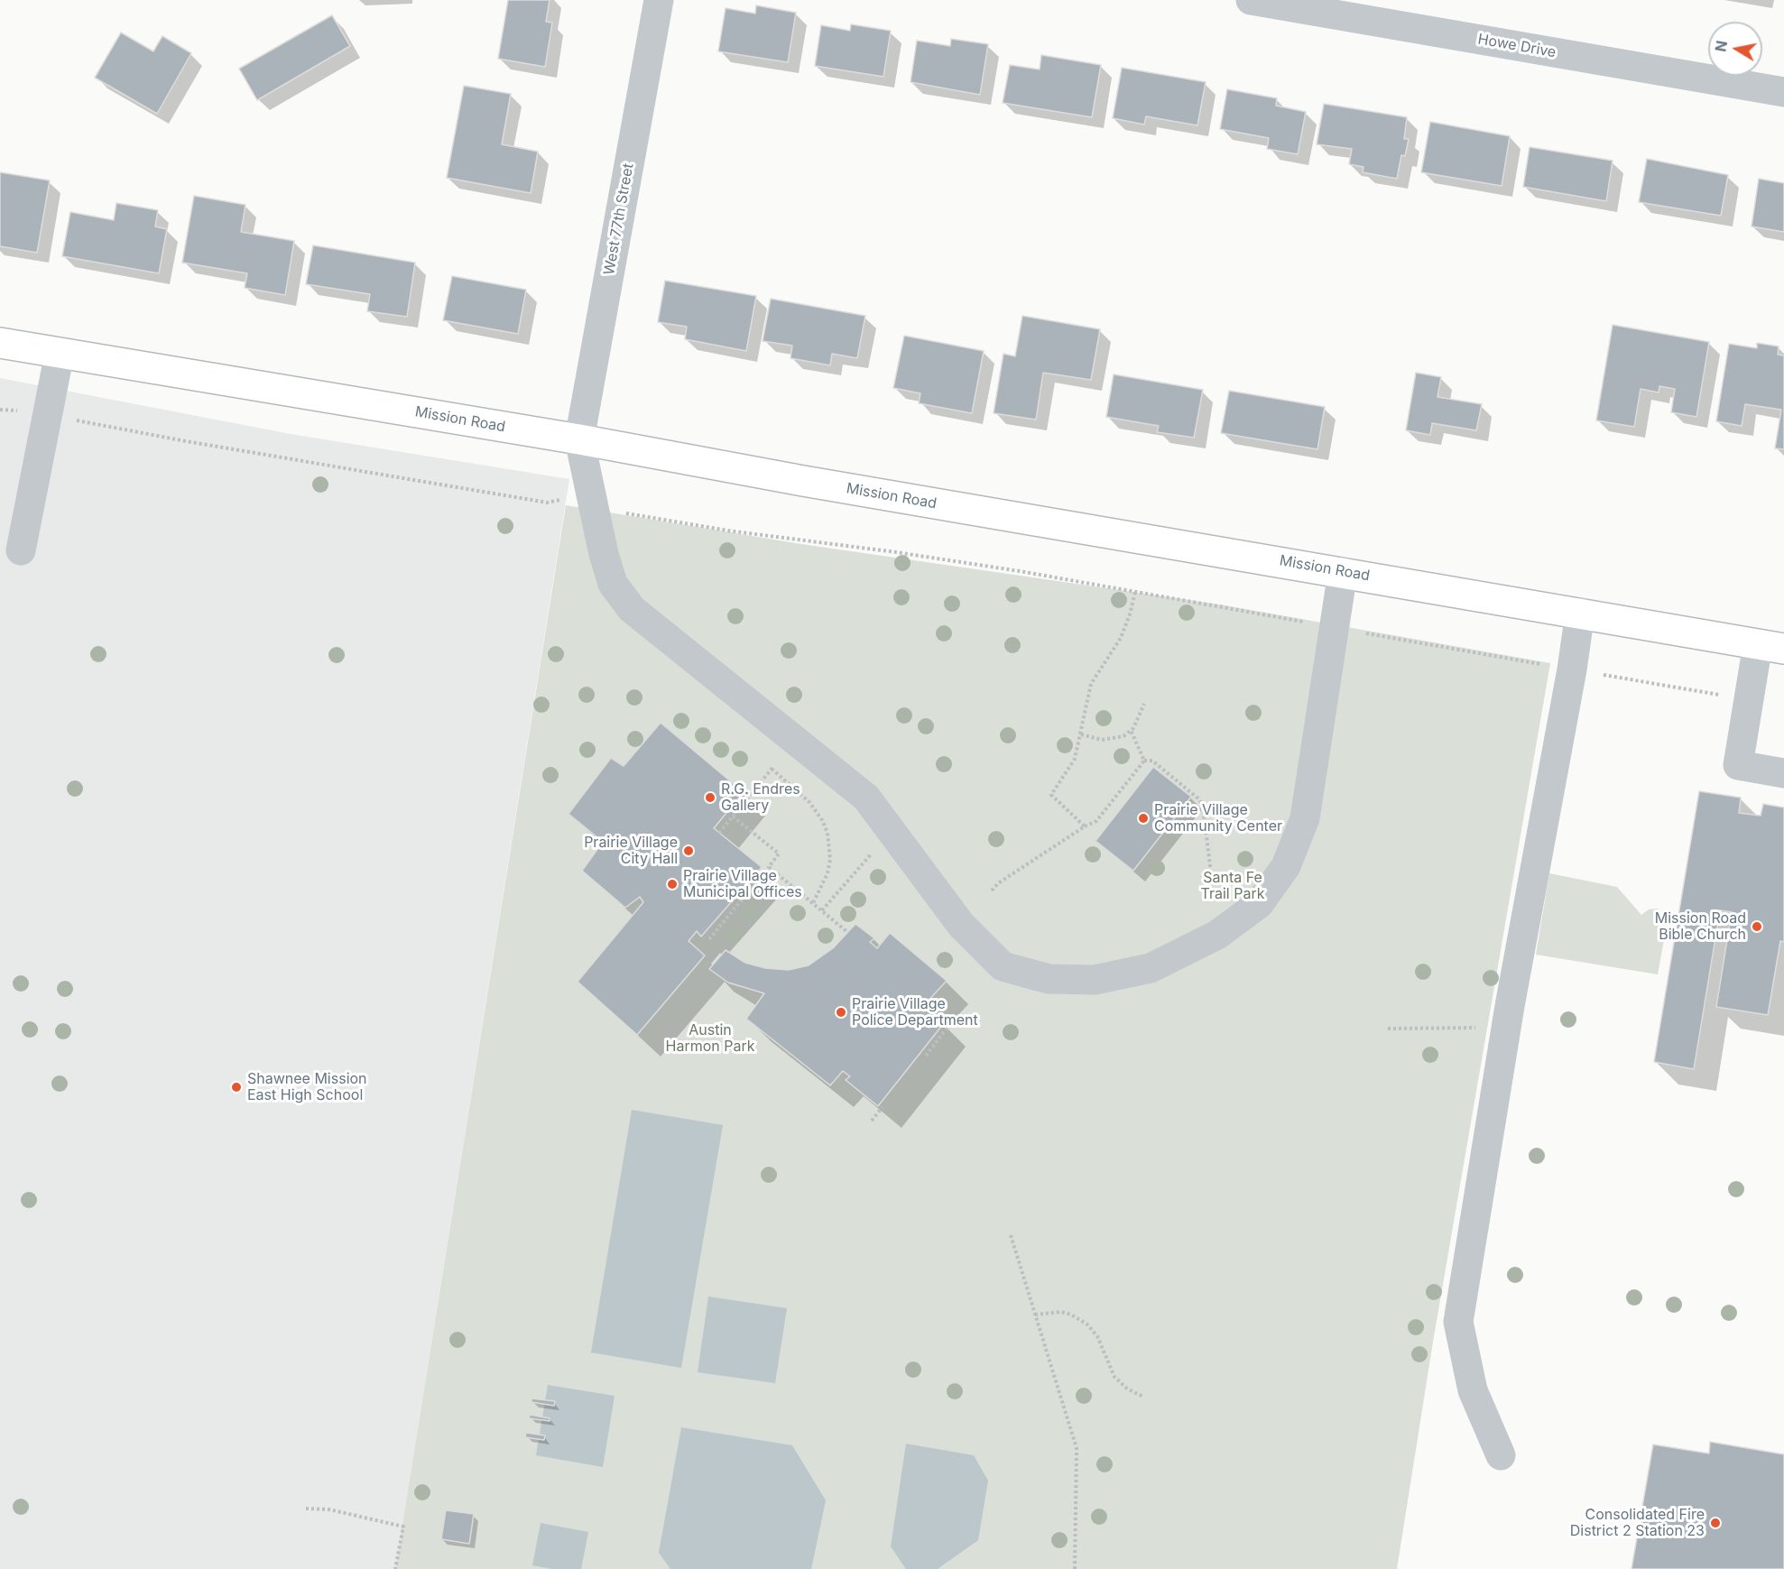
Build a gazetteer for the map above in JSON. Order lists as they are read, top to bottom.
{
  "streets": {
    "main road": ["Mission Road"],
    "street": ["Howe Drive", "West 77th Street"]
  },
  "crossings": [
    ["West 77th Street", "Mission Road"]
  ],
  "parks": ["Santa Fe Trail Park", "Austin Harmon Park"],
  "places": [
    "R.G. Endres Gallery",
    "Prairie Village Community Center",
    "Prairie Village City Hall",
    "Prairie Village Municipal Offices",
    "Mission Road Bible Church",
    "Prairie Village Police Department",
    "Shawnee Mission East High School",
    "Consolidated Fire District 2 Station 23"
  ],
  "north": "left"
}
